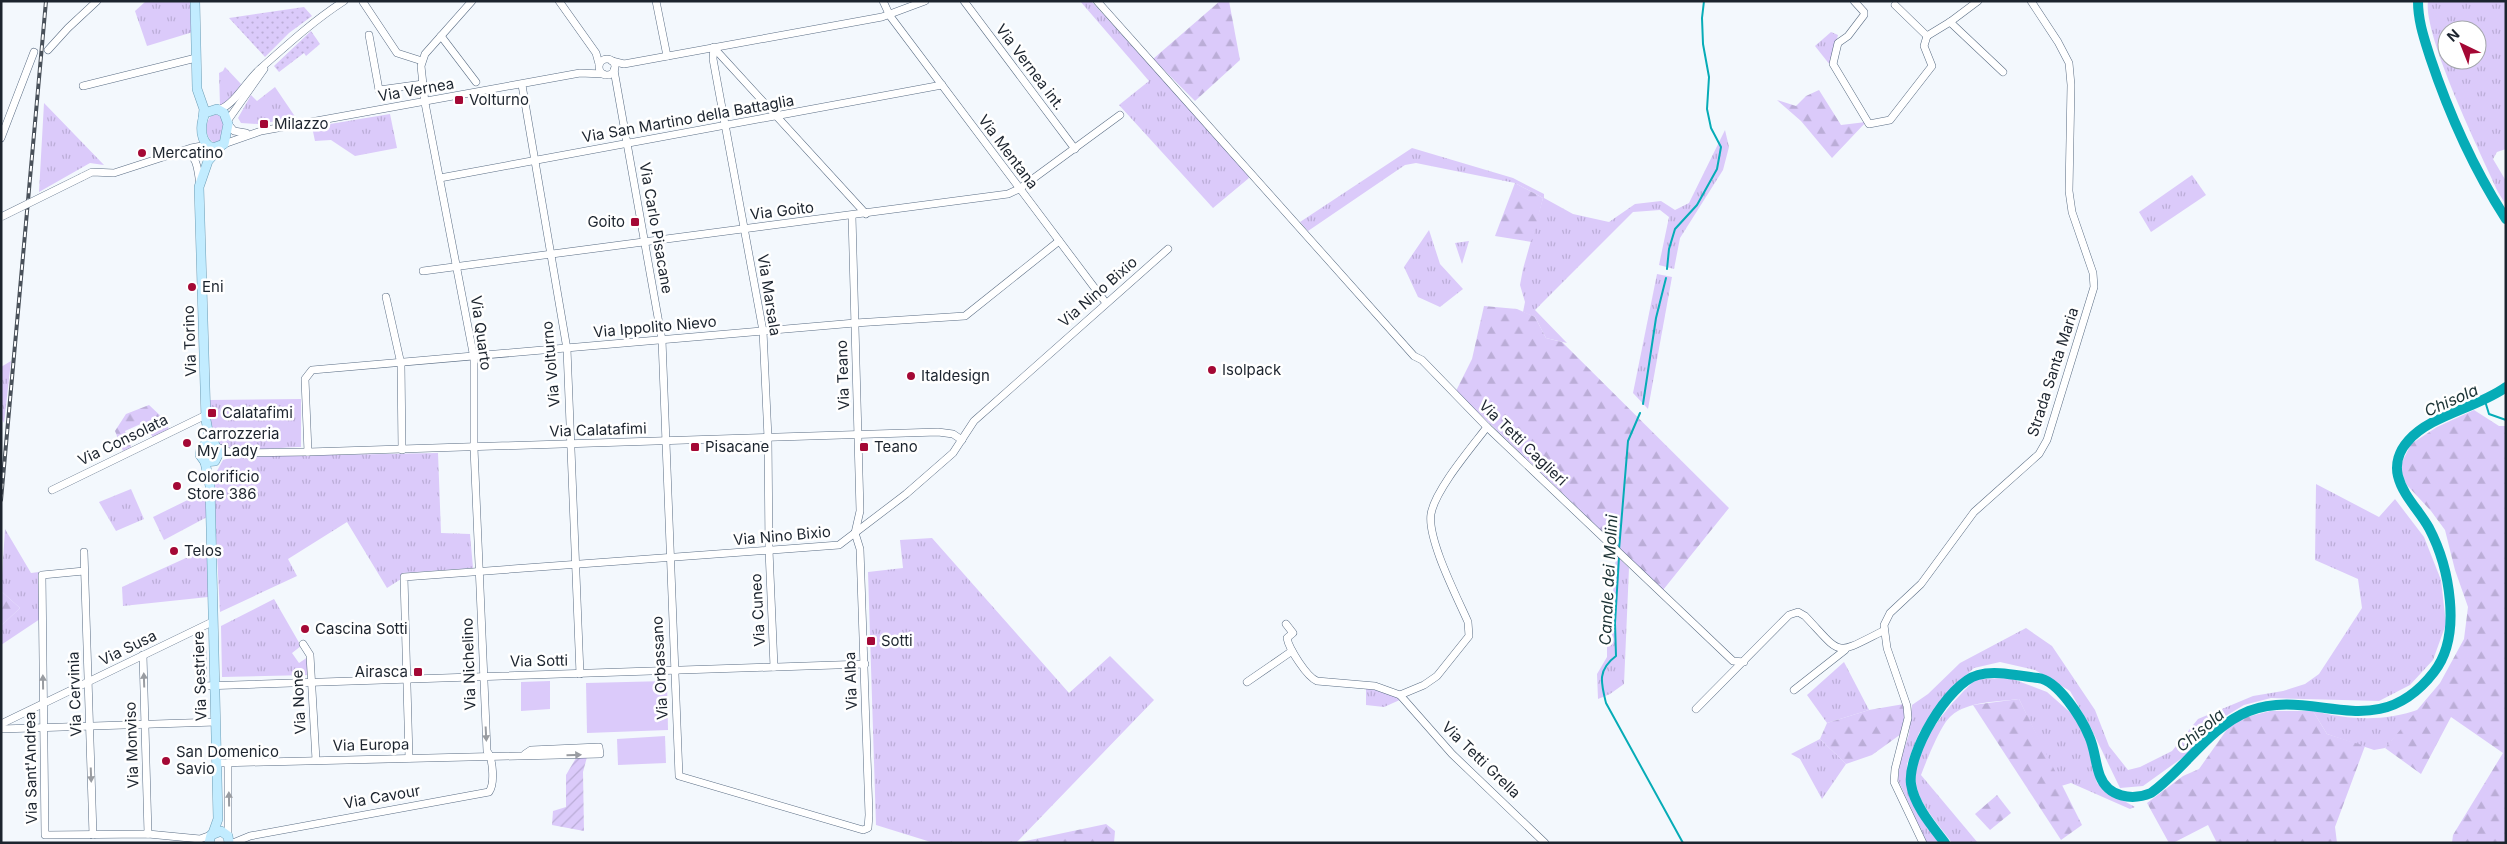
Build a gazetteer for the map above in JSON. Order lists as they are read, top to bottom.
{
  "streets": {
    "main road": ["Via Torino", "Via Sestriere"],
    "street": [
      "Via Vernea int.",
      "Via Vernea",
      "Via San Martino della Battaglia",
      "Via Mentana",
      "Via Goito",
      "Via Carlo Pisacane",
      "Via Nino Bixio",
      "Via Marsala",
      "Via Ippolito Nievo",
      "Via Quarto",
      "Via Volturno",
      "Strada Santa Maria",
      "Via Teano",
      "Via Calatafimi",
      "Via Consolata",
      "Via Tetti Caglieri",
      "Via Cuneo",
      "Via Susa",
      "Via Sotti",
      "Via Nichelino",
      "Via Orbassano",
      "Via Alba",
      "Via Cervinia",
      "Via None",
      "Via Monviso",
      "Via Europa",
      "Via Tetti Grella",
      "Via Sant'Andrea",
      "Via Cavour"
    ]
  },
  "crossings": [
    ["Via Vernea int.", "Via Goito"],
    ["Via Vernea", "Via Quarto"],
    ["Via Vernea", "Via Volturno"],
    ["Via San Martino della Battaglia", "Via Mentana"],
    ["Via San Martino della Battaglia", "Via Carlo Pisacane"],
    ["Via San Martino della Battaglia", "Via Marsala"],
    ["Via San Martino della Battaglia", "Via Quarto"],
    ["Via San Martino della Battaglia", "Via Volturno"],
    ["Via Mentana", "Via Goito"],
    ["Via Mentana", "Via Nino Bixio"],
    ["Via Mentana", "Via Ippolito Nievo"],
    ["Via Goito", "Via Carlo Pisacane"],
    ["Via Goito", "Via Marsala"],
    ["Via Goito", "Via Quarto"],
    ["Via Goito", "Via Volturno"],
    ["Via Goito", "Via Teano"],
    ["Via Carlo Pisacane", "Via Nino Bixio"],
    ["Via Carlo Pisacane", "Via Ippolito Nievo"],
    ["Via Carlo Pisacane", "Via Calatafimi"],
    ["Via Carlo Pisacane", "Via Orbassano"],
    ["Via Nino Bixio", "Via Marsala"],
    ["Via Nino Bixio", "Via Quarto"],
    ["Via Nino Bixio", "Via Volturno"],
    ["Via Nino Bixio", "Via Teano"],
    ["Via Nino Bixio", "Via Calatafimi"],
    ["Via Nino Bixio", "Via Cuneo"],
    ["Via Nino Bixio", "Via Sotti"],
    ["Via Nino Bixio", "Via Nichelino"],
    ["Via Nino Bixio", "Via Orbassano"],
    ["Via Nino Bixio", "Via Alba"],
    ["Via Marsala", "Via Ippolito Nievo"],
    ["Via Marsala", "Via Calatafimi"],
    ["Via Marsala", "Via Cuneo"],
    ["Via Ippolito Nievo", "Via Quarto"],
    ["Via Ippolito Nievo", "Via Volturno"],
    ["Via Ippolito Nievo", "Via Teano"],
    ["Via Ippolito Nievo", "Via Calatafimi"],
    ["Via Quarto", "Via Calatafimi"],
    ["Via Quarto", "Via Nichelino"],
    ["Via Torino", "Via Calatafimi"],
    ["Via Torino", "Via Consolata"],
    ["Via Torino", "Via Sestriere"],
    ["Via Volturno", "Via Calatafimi"],
    ["Via Volturno", "Via Sotti"],
    ["Via Teano", "Via Calatafimi"],
    ["Via Teano", "Via Alba"],
    ["Via Cuneo", "Via Sotti"],
    ["Via Susa", "Via Sestriere"],
    ["Via Susa", "Via Cervinia"],
    ["Via Susa", "Via Monviso"],
    ["Via Susa", "Via Sant'Andrea"],
    ["Via Sotti", "Via Nichelino"],
    ["Via Sotti", "Via Orbassano"],
    ["Via Sotti", "Via Sestriere"],
    ["Via Sotti", "Via Alba"],
    ["Via Sotti", "Via None"],
    ["Via Nichelino", "Via Europa"],
    ["Via Nichelino", "Via Cavour"],
    ["Via Orbassano", "Via Alba"],
    ["Via Sestriere", "Via Europa"],
    ["Via Cervinia", "Via Sant'Andrea"],
    ["Via None", "Via Europa"],
    ["Via Monviso", "Via Sant'Andrea"],
    ["Via Europa", "Via Cavour"]
  ],
  "one_way": ["Via Nichelino", "Via Cervinia", "Via Monviso"],
  "water": ["Chisola", "Canale dei Molini"],
  "places": {
    "transit": [
      "Volturno",
      "Milazzo",
      "Goito",
      "Calatafimi",
      "Pisacane",
      "Teano",
      "Sotti",
      "Airasca"
    ],
    "other": [
      "Mercatino",
      "Eni",
      "Isolpack",
      "Italdesign",
      "Carrozzeria My Lady",
      "Colorificio Store 386",
      "Telos",
      "Cascina Sotti",
      "San Domenico Savio"
    ]
  },
  "north": "top left"
}
